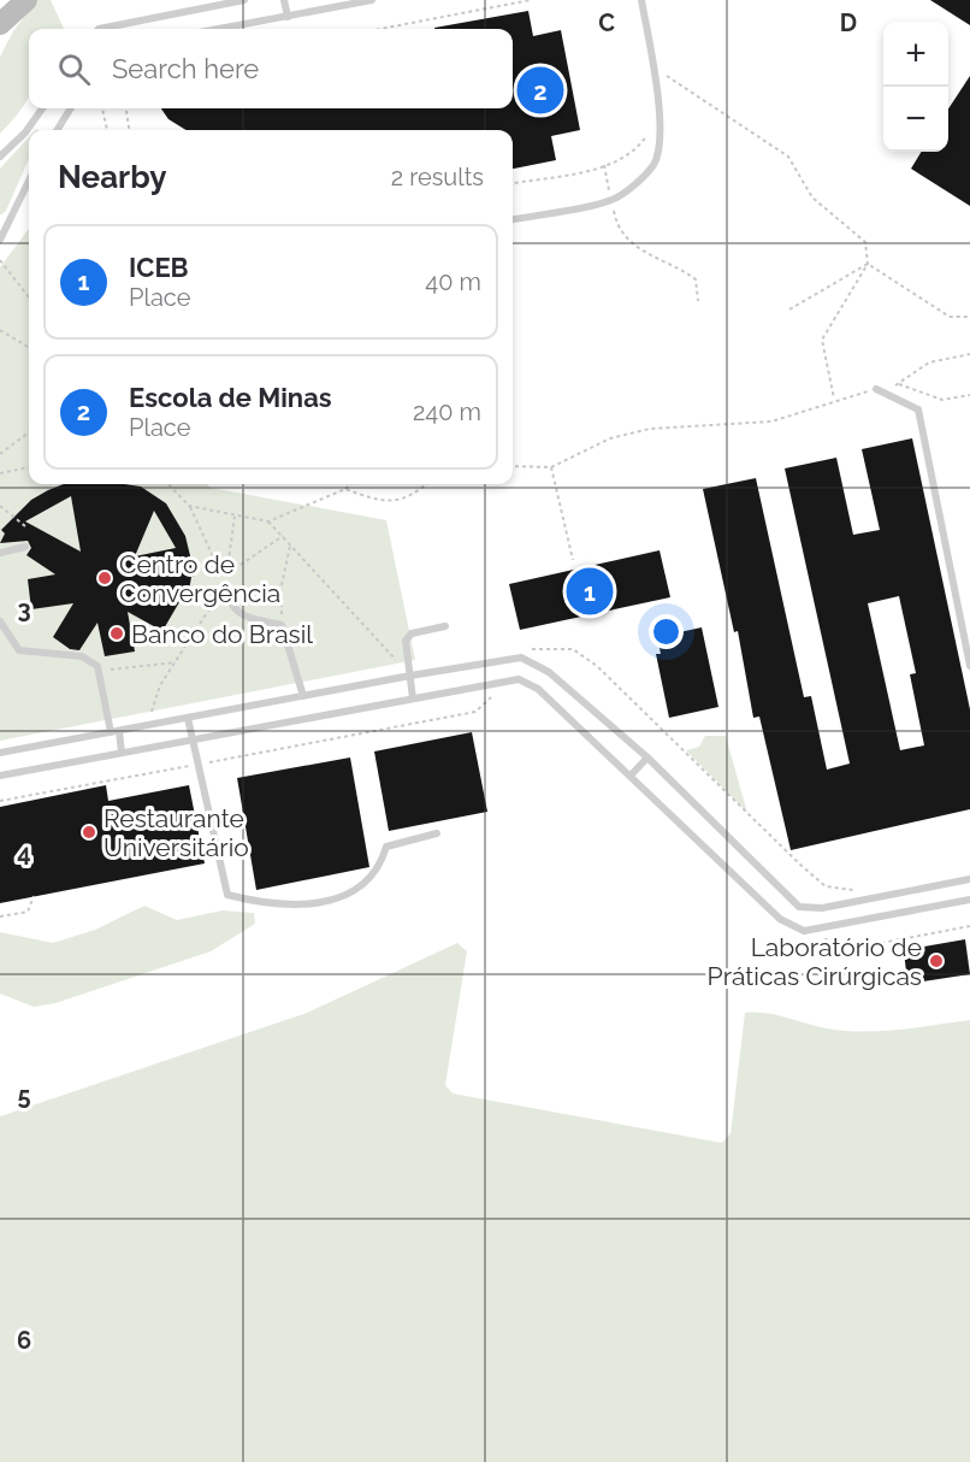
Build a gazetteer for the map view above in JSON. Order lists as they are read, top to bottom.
{
  "places": [
    "Centro de Convergência",
    "Banco do Brasil",
    "Restaurante Universitário",
    "Laboratório de Práticas Cirúrgicas"
  ],
  "page": {
    "map_buttons": ["+", "−"],
    "search": "Search here",
    "pins": ["2", "1"],
    "heading": ["Nearby", "2 results"],
    "list": [
      {
        "mark": "1",
        "name": "ICEB",
        "note": "Place",
        "value": "40 m"
      },
      {
        "mark": "2",
        "name": "Escola de Minas",
        "note": "Place",
        "value": "240 m"
      }
    ]
  },
  "grid": {
    "columns": ["C", "D"],
    "rows": [
      "3",
      "4",
      "5",
      "6"
    ]
  }
}
